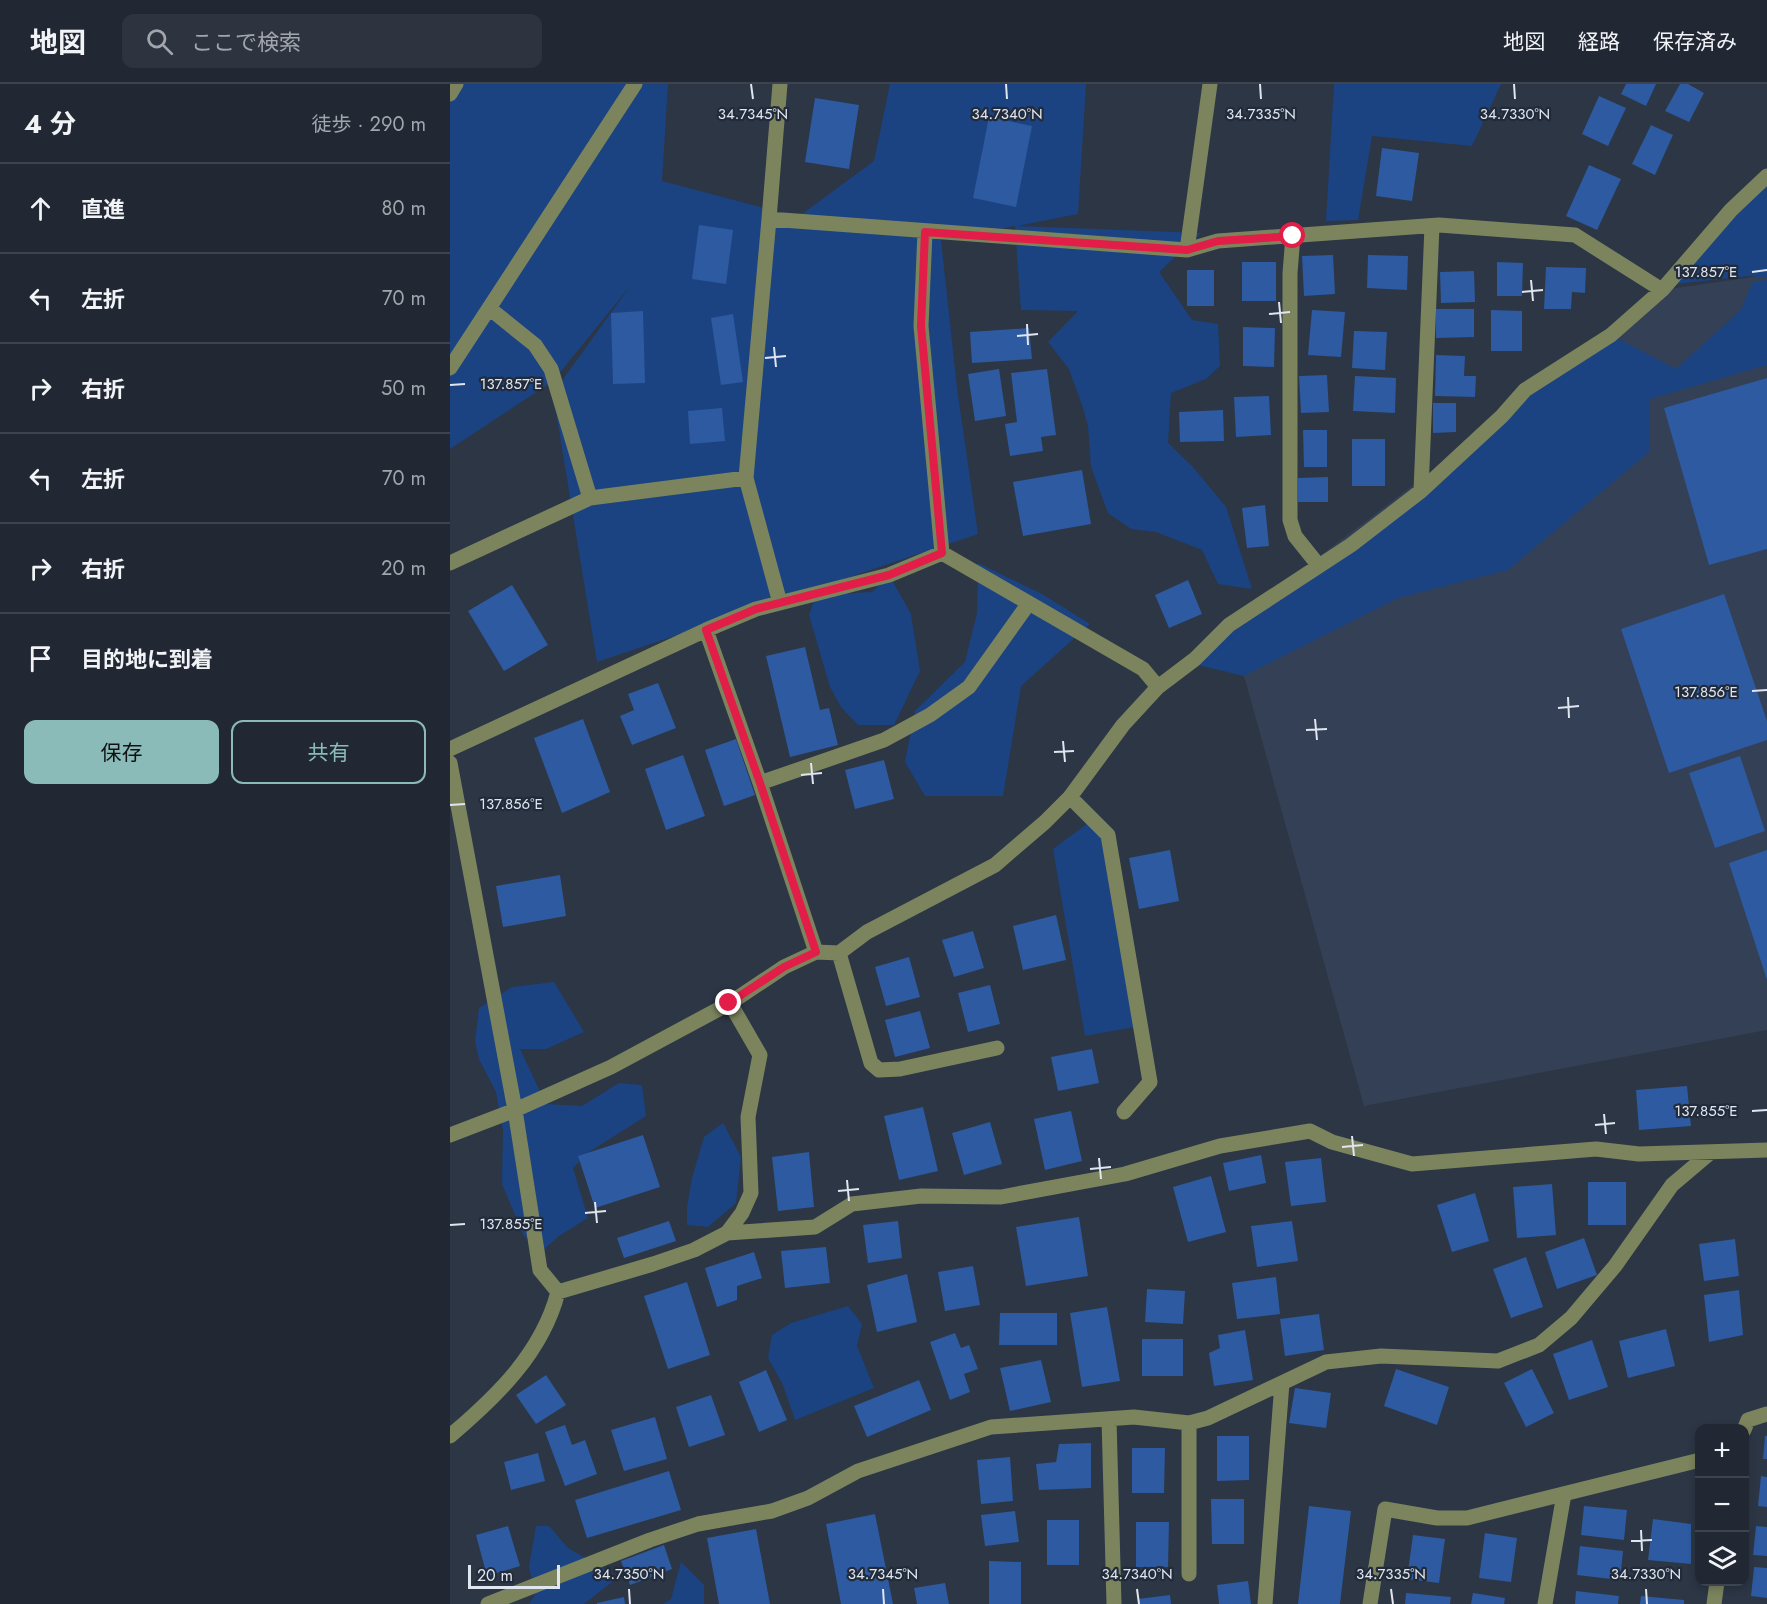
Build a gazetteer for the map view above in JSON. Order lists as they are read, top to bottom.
{
  "scale_bar": "20 m",
  "page": {
    "header": "地図",
    "search": "ここで検索",
    "nav": ["地図", "経路", "保存済み"],
    "heading": ["4 分", "徒歩 · 290 m"],
    "list": [
      ["直進", "80 m"],
      ["左折", "70 m"],
      ["右折", "50 m"],
      ["左折", "70 m"],
      ["右折", "20 m"],
      "目的地に到着"
    ],
    "buttons": ["保存", "共有"],
    "map_buttons": ["+", "−"],
    "scale": "20 m"
  },
  "coordinates": [
    "34.7345°N",
    "34.7340°N",
    "34.7335°N",
    "34.7330°N",
    "137.857°E",
    "137.856°E",
    "137.855°E",
    "34.7350°N"
  ]
}
